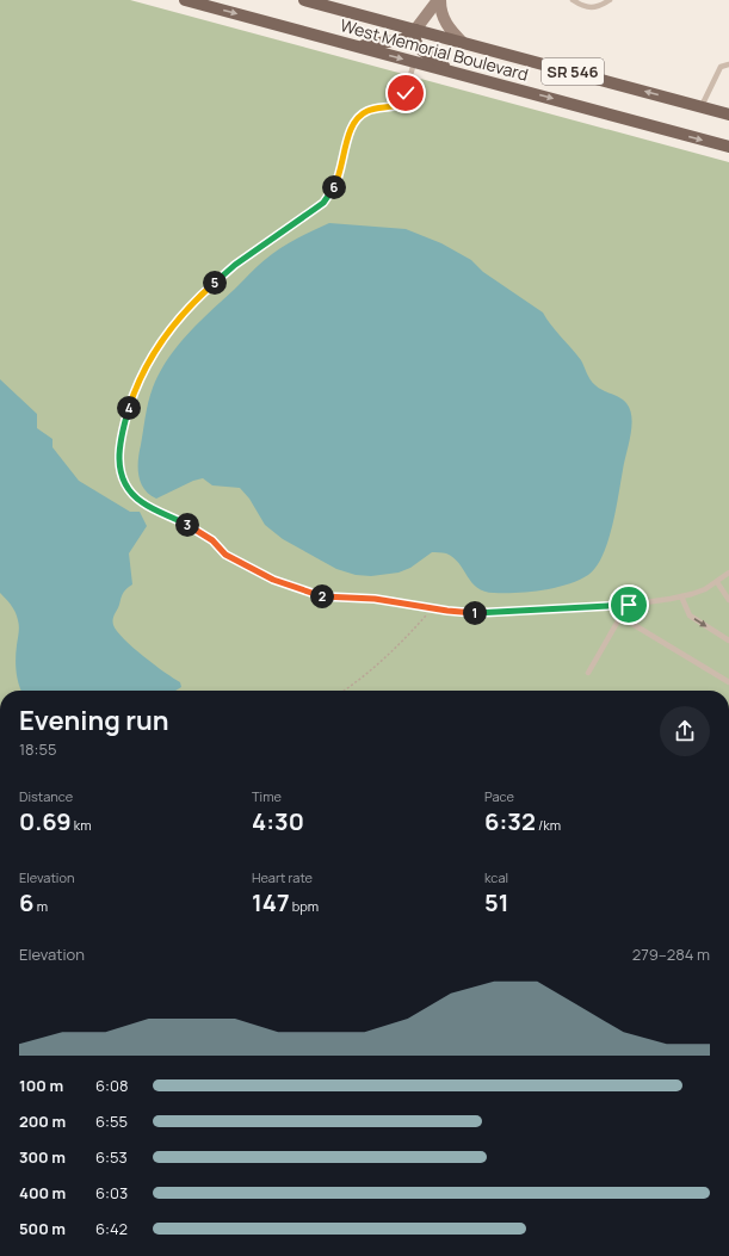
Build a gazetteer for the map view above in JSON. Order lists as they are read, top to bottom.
{
  "streets": {
    "main road": ["West Memorial Boulevard", "SR 546"]
  },
  "crossings": [
    ["West Memorial Boulevard", "SR 546"]
  ],
  "page": {
    "pins": [
      "6",
      "5",
      "4",
      "3",
      "2",
      "1"
    ],
    "heading": ["Evening run", "18:55"],
    "stats": [
      ["Distance", "0.69 km"],
      ["Time", "4:30"],
      ["Pace", "6:32 /km"],
      ["Elevation", "6 m"],
      ["Heart rate", "147 bpm"],
      ["kcal", "51"]
    ],
    "chart": ["Elevation", "279–284 m"],
    "list": [
      {
        "name": "100 m",
        "note": "6:08"
      },
      {
        "name": "200 m",
        "note": "6:55"
      },
      {
        "name": "300 m",
        "note": "6:53"
      },
      {
        "name": "400 m",
        "note": "6:03"
      },
      {
        "name": "500 m",
        "note": "6:42"
      }
    ]
  }
}
